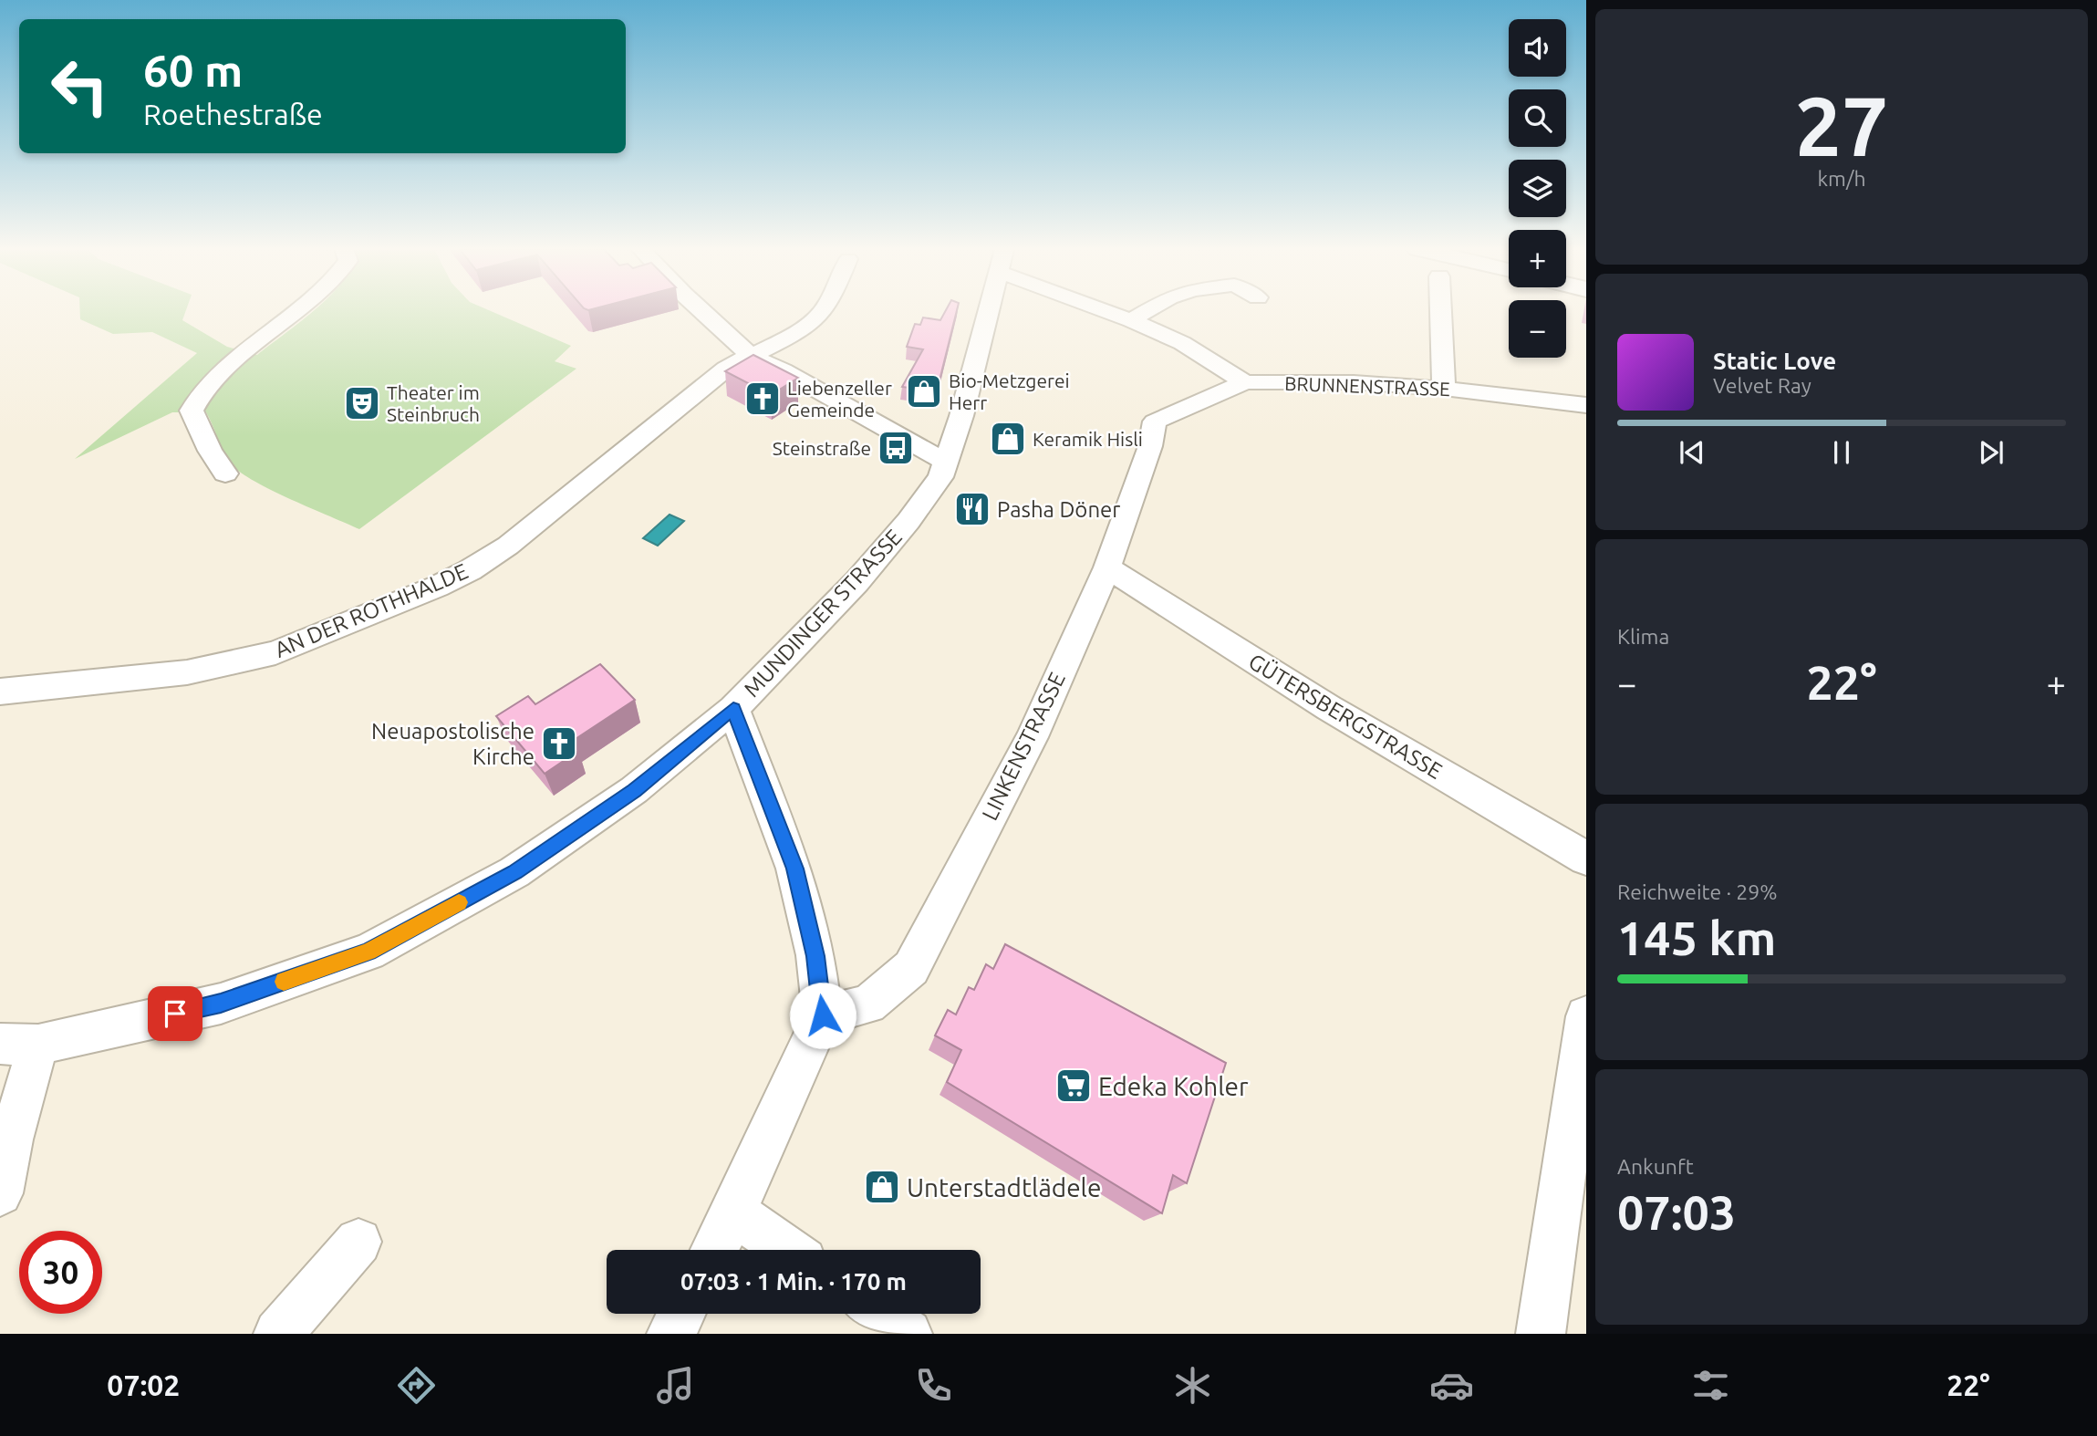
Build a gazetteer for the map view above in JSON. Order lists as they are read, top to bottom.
{
  "streets": {
    "street": [
      "BRUNNENSTRASSE",
      "AN DER ROTHHALDE",
      "MUNDINGER STRASSE",
      "GÜTERSBERGSTRASSE",
      "LINKENSTRASSE"
    ]
  },
  "crossings": [
    ["BRUNNENSTRASSE", "LINKENSTRASSE"],
    ["MUNDINGER STRASSE", "LINKENSTRASSE"],
    ["GÜTERSBERGSTRASSE", "LINKENSTRASSE"]
  ],
  "places": {
    "shop": ["Bio-Metzgerei Herr", "Keramik Hisli", "Unterstadtlädele"],
    "church": ["Liebenzeller Gemeinde", "Neuapostolische Kirche"],
    "theatre": ["Theater im Steinbruch"],
    "bus stop": ["Steinstraße"],
    "restaurant": ["Pasha Döner"],
    "supermarket": ["Edeka Kohler"]
  },
  "page": {
    "tile": [
      ["27", "km/h"],
      "Klima",
      ["Reichweite · 29%", "145 km"],
      ["Ankunft", "07:03"]
    ],
    "map_buttons": ["+", "−"],
    "turn": ["60 m", "Roethestraße"],
    "song": ["Static Love", "Velvet Ray"],
    "heat": ["−", "22°", "+"],
    "limit": "30",
    "trip": "07:03 · 1 Min. · 170 m",
    "tabs": ["07:02", "22°"]
  }
}
